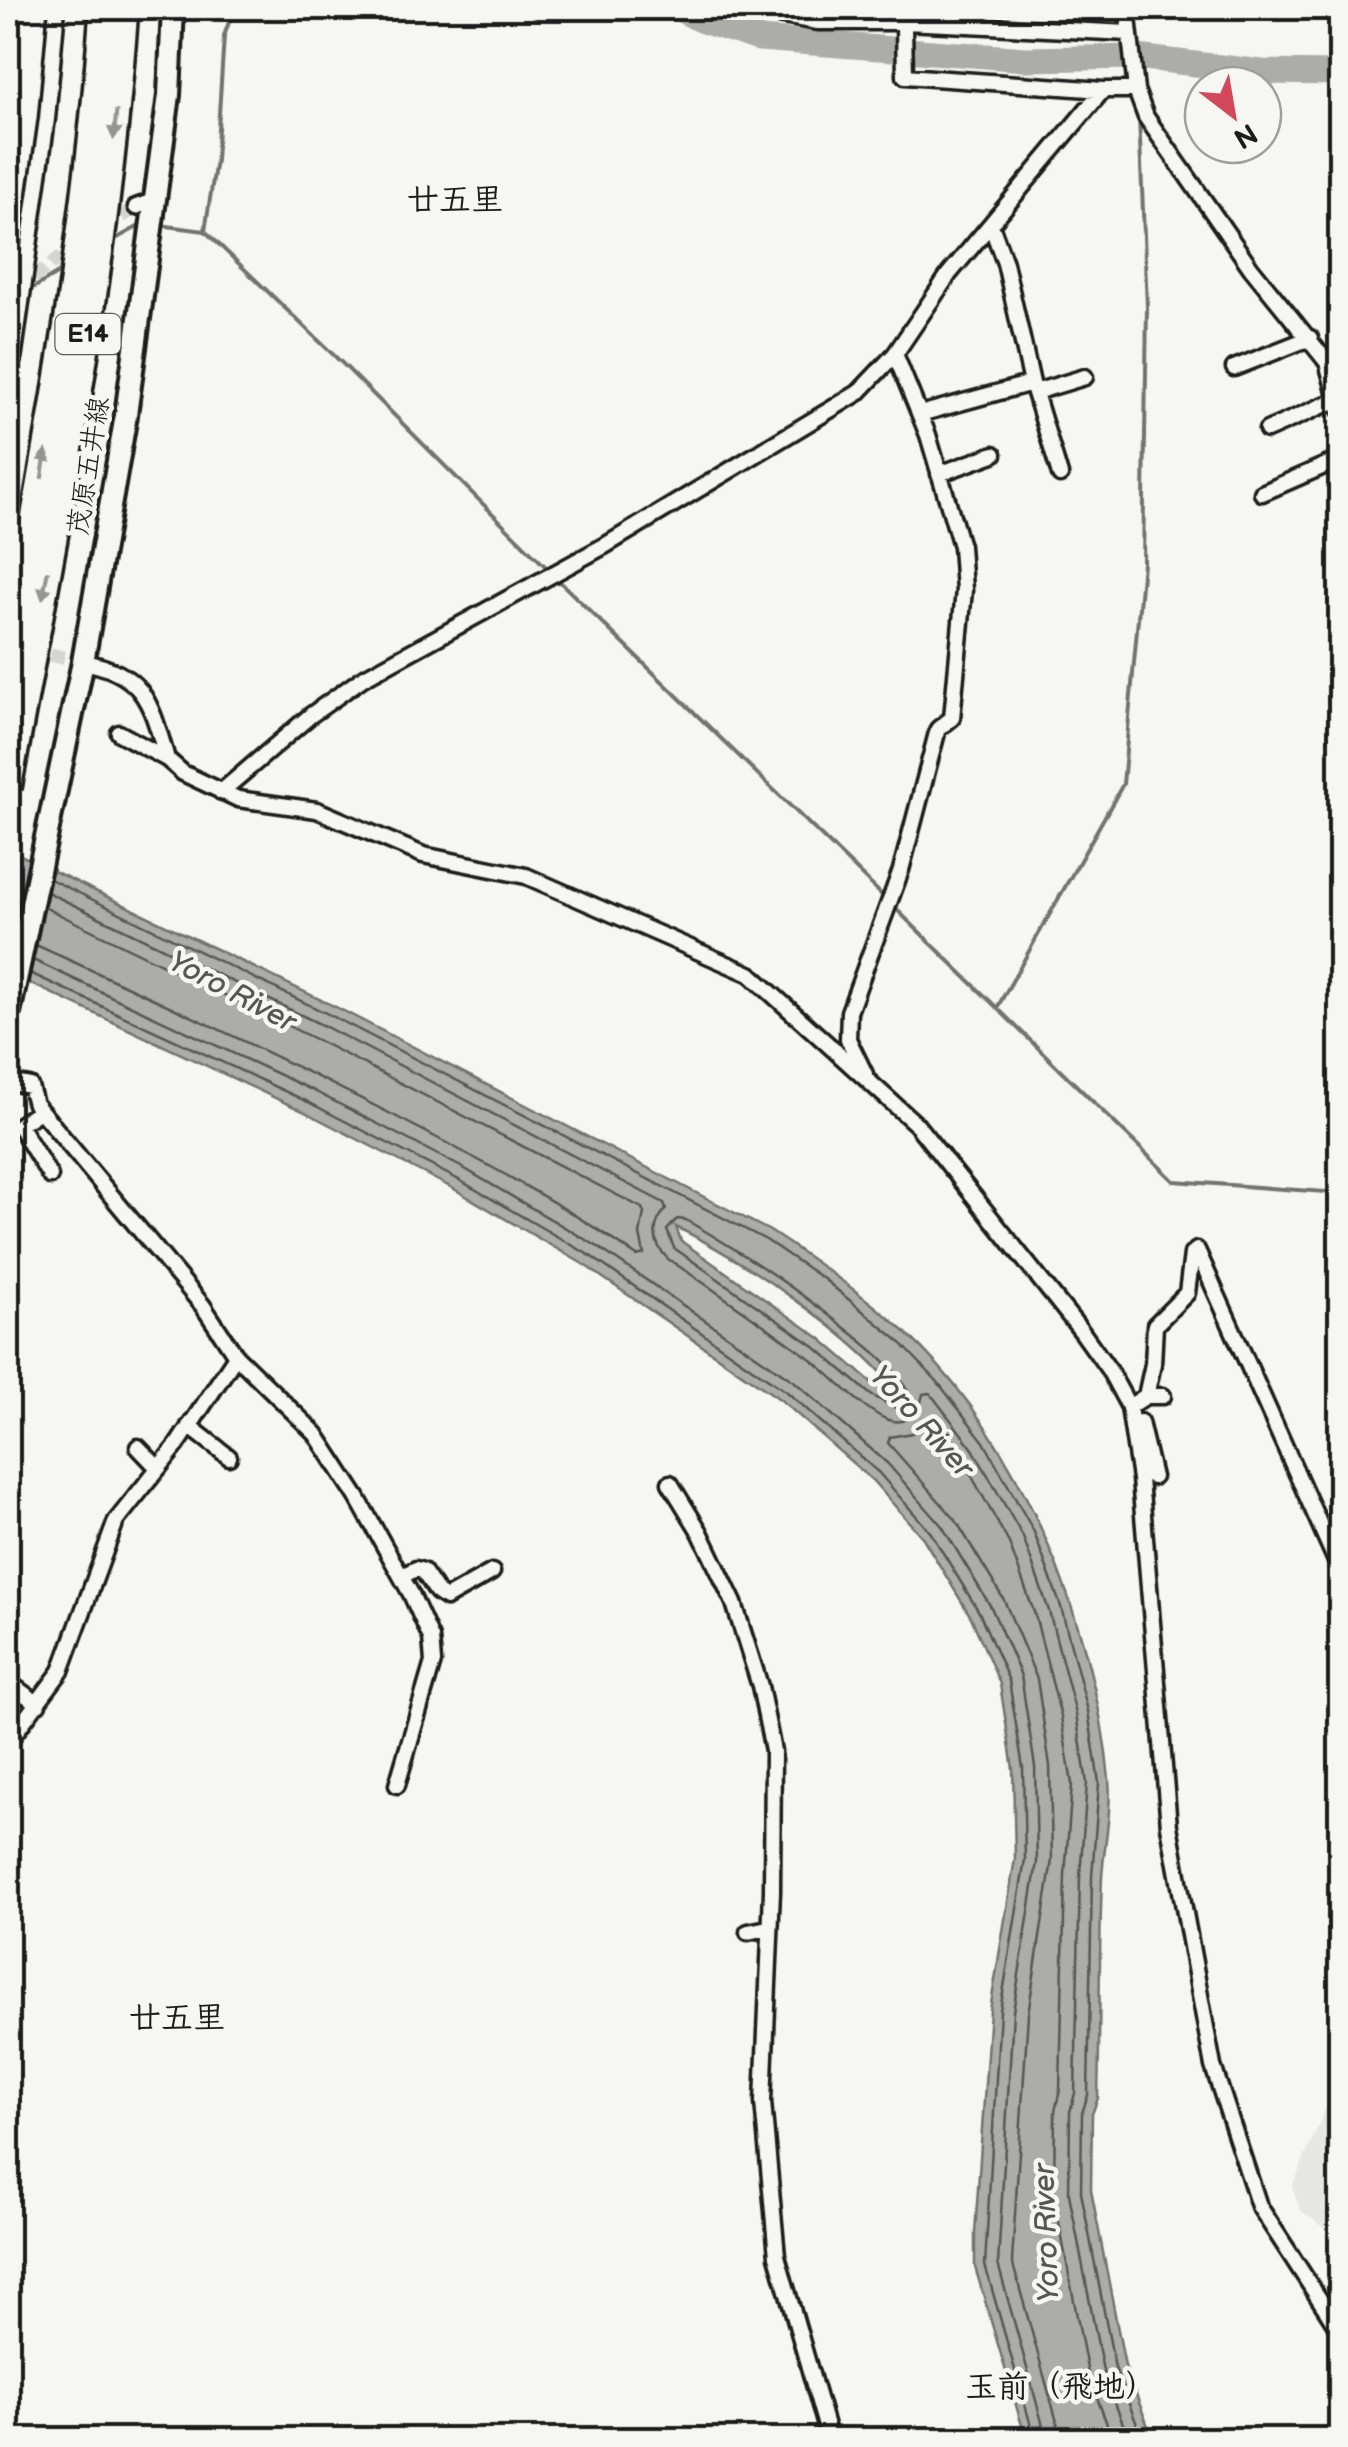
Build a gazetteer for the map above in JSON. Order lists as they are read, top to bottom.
{
  "streets": {
    "highway": ["E14"],
    "main road": ["茂原五井線"]
  },
  "districts": ["廿五里", "廿五里", "玉前（飛地）"],
  "water": ["Yoro River"],
  "north": "bottom right"
}
